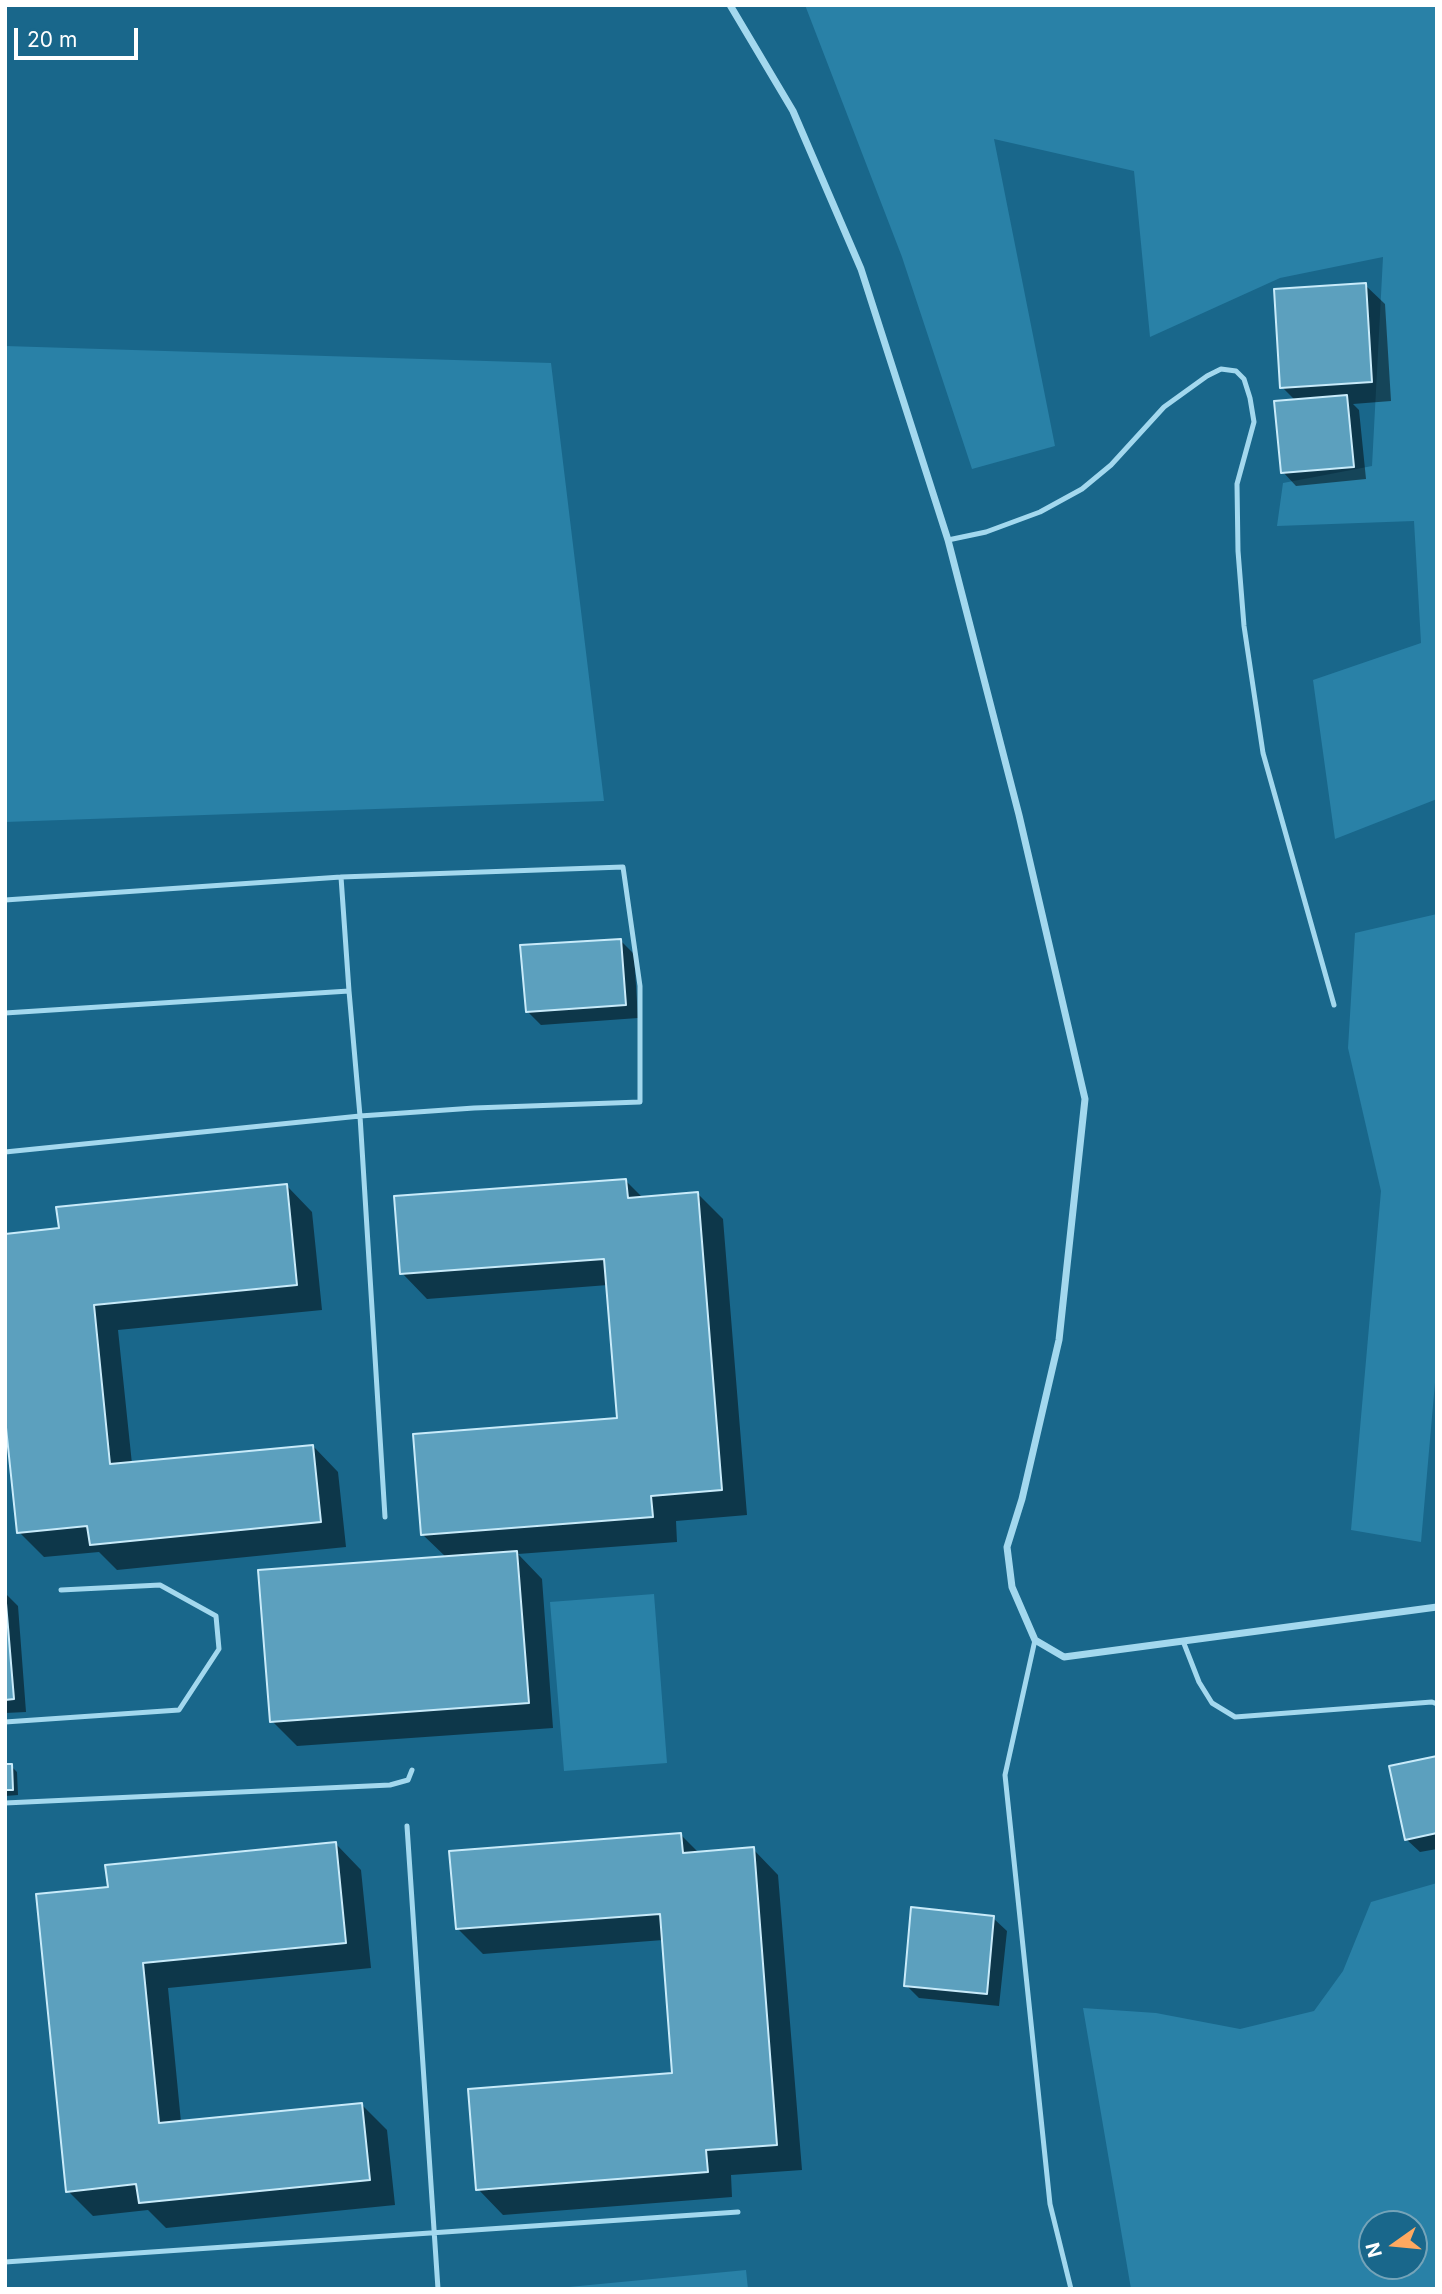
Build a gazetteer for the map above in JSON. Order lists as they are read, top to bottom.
{
  "scale_bar": "20 m",
  "north": "left"
}
